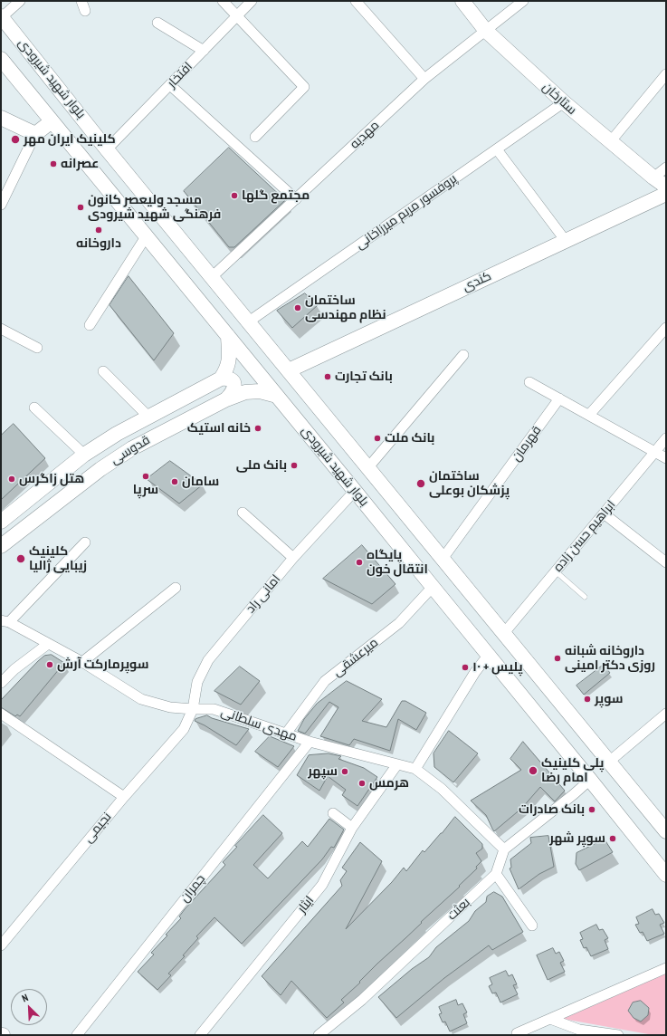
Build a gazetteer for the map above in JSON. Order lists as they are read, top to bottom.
{
  "streets": {
    "main road": [
      "بلوار شهید شیرودی",
      "ستارخان",
      "کندی",
      "قدوسی"
    ],
    "street": [
      "افتخار",
      "مهدیه",
      "پروفسور مریم میرزاخانی",
      "قهرمان",
      "ابراهیم حسن زاده",
      "امانی راد",
      "میرعشقی",
      "مهدی سلطانی",
      "نجیمی",
      "چمران",
      "ایثار",
      "بعثت"
    ]
  },
  "crossings": [
    ["افتخار", "بلوار شهید شیرودی"],
    ["بلوار شهید شیرودی", "مهدیه"],
    ["بلوار شهید شیرودی", "پروفسور مریم میرزاخانی"],
    ["بلوار شهید شیرودی", "کندی"],
    ["بلوار شهید شیرودی", "قهرمان"],
    ["بلوار شهید شیرودی", "قدوسی"],
    ["بلوار شهید شیرودی", "ابراهیم حسن زاده"],
    ["بلوار شهید شیرودی", "امانی راد"],
    ["بلوار شهید شیرودی", "میرعشقی"],
    ["ستارخان", "مهدیه"],
    ["ستارخان", "پروفسور مریم میرزاخانی"],
    ["امانی راد", "مهدی سلطانی"],
    ["امانی راد", "نجیمی"],
    ["میرعشقی", "مهدی سلطانی"],
    ["مهدی سلطانی", "نجیمی"],
    ["مهدی سلطانی", "چمران"],
    ["مهدی سلطانی", "ایثار"]
  ],
  "places": [
    "کلینیک ایران مهر",
    "عصرانه",
    "مجتمع گلها",
    "مسجد ولیعصر کانون فرهنگی شهید شیرودی",
    "داروخانه",
    "ساختمان نظام مهندسی",
    "بانک تجارت",
    "خانه استیک",
    "بانک ملت",
    "بانک ملی",
    "سرپا",
    "هتل زاگرس",
    "سامان",
    "ساختمان پزشکان بوعلی",
    "کلینیک زیبایی ژالیا",
    "پایگاه انتقال خون",
    "داروخانه شبانه روزی دکتر امینی",
    "سوپرمارکت آرش",
    "پلیس + ۱۰",
    "سوپر",
    "پلی کلینیک امام رضا",
    "سپهر",
    "هرمس",
    "بانک صادرات",
    "سوپر شهر"
  ],
  "north": "top left"
}
